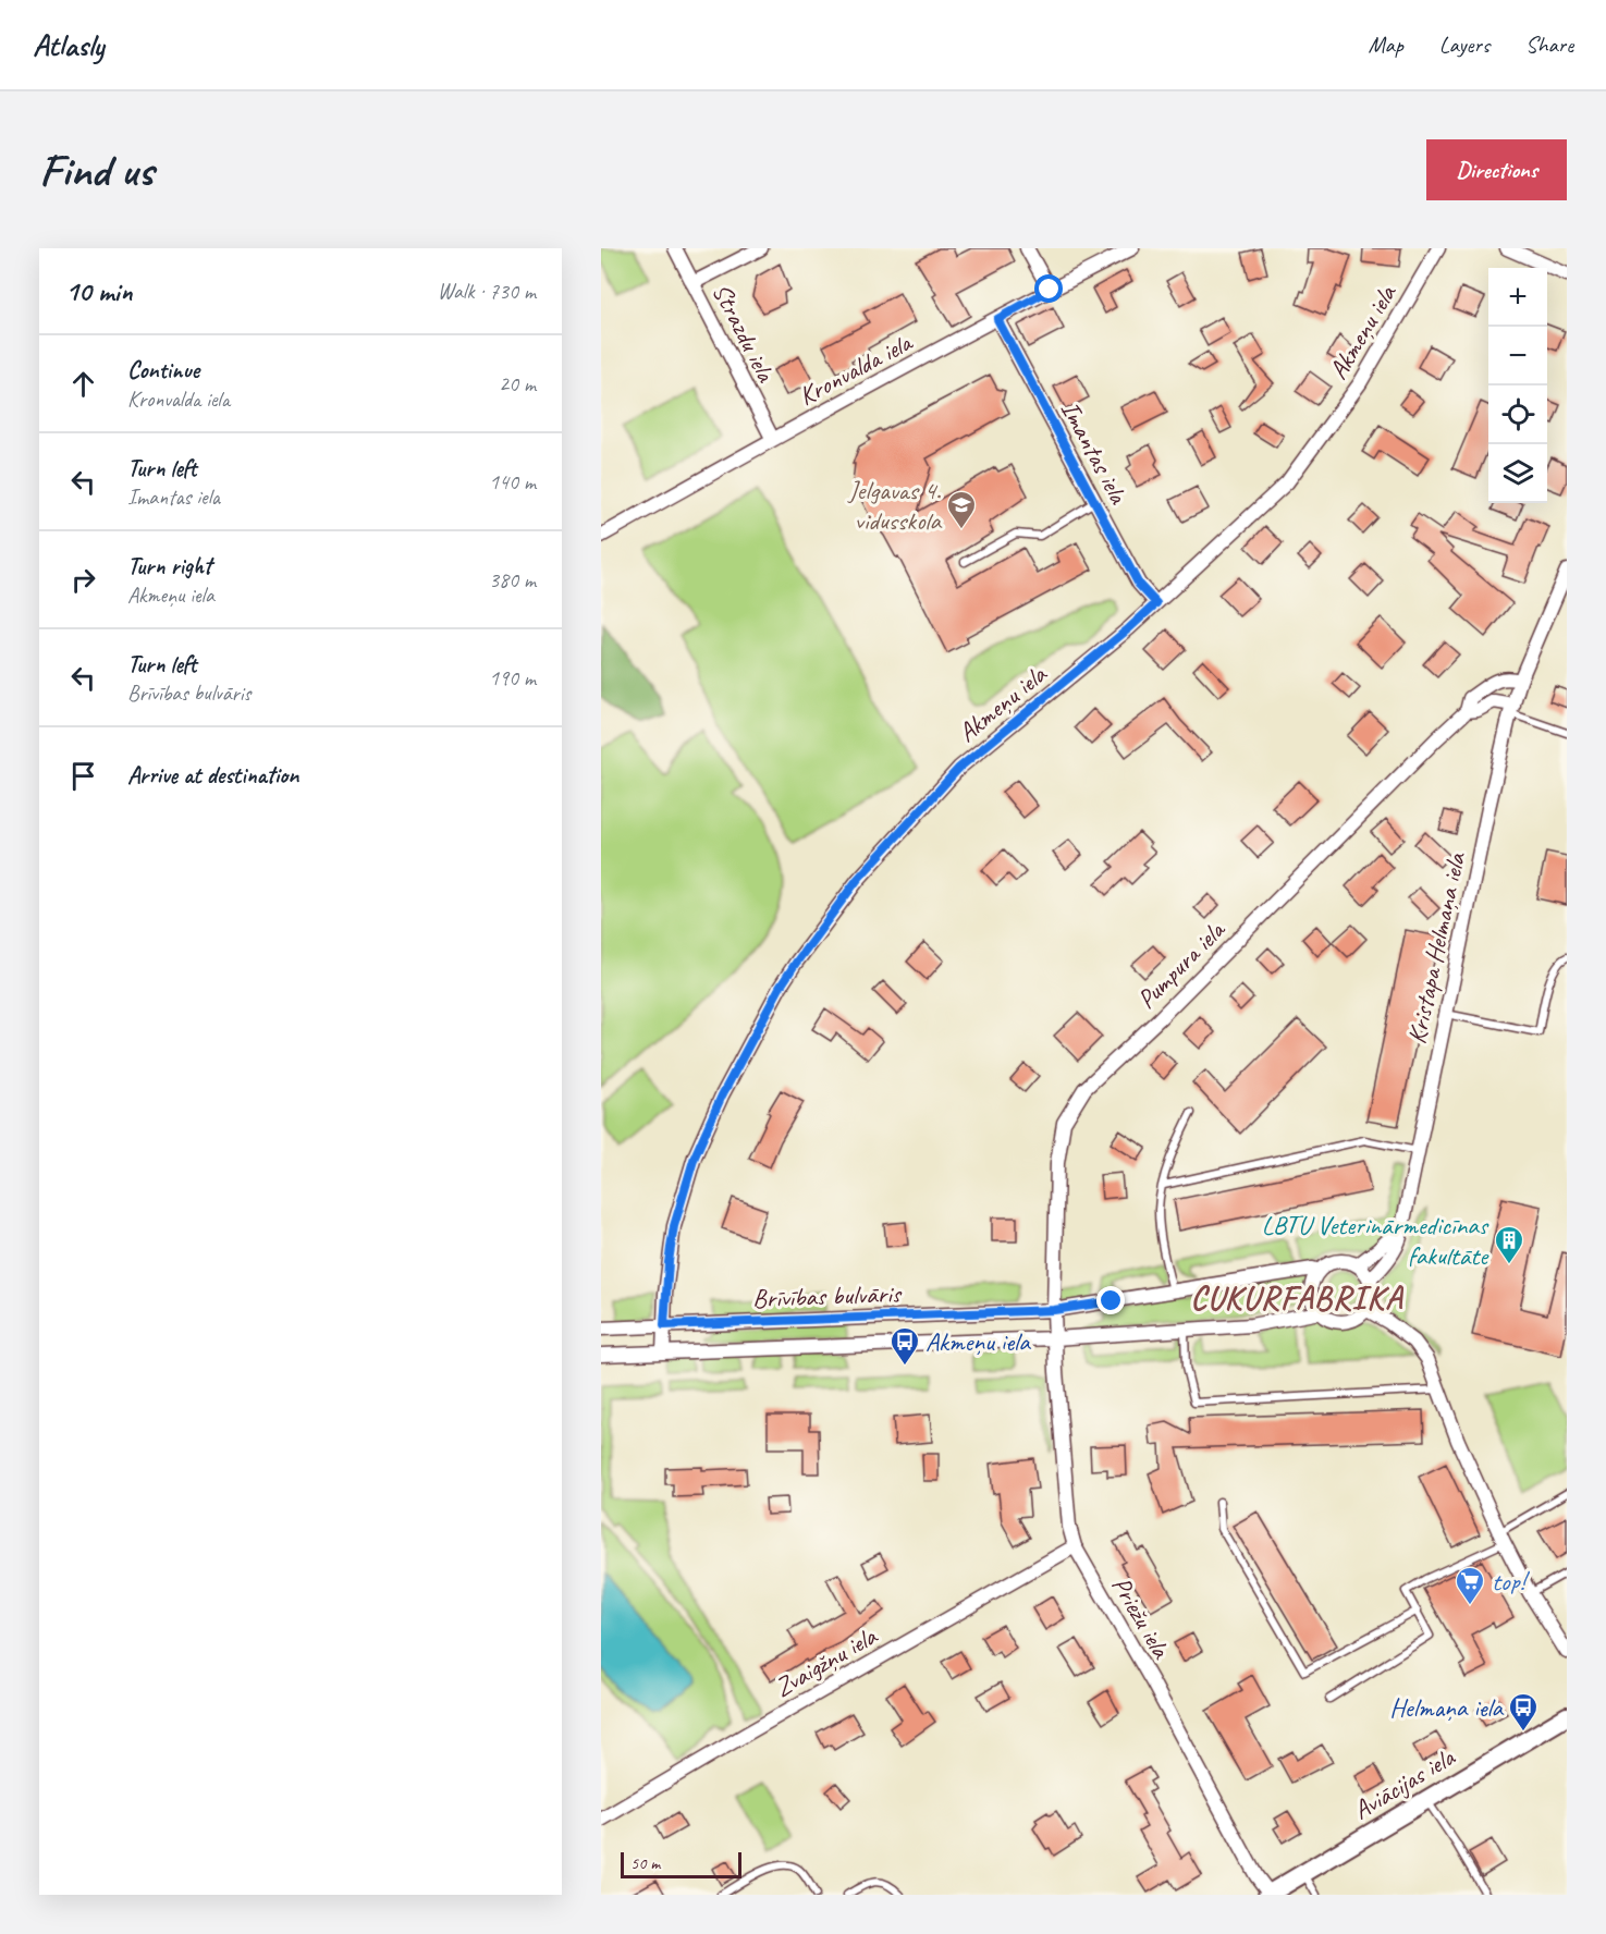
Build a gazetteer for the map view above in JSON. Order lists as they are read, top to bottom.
{
  "streets": {
    "main road": ["Aviācijas iela"],
    "street": [
      "Strazdu iela",
      "Akmeņu iela",
      "Kronvalda iela",
      "Imantas iela",
      "Kristapa Helmaņa iela",
      "Pumpura iela",
      "Brīvības bulvāris",
      "Priežu iela",
      "Zvaigžņu iela"
    ]
  },
  "crossings": [
    ["Strazdu iela", "Kronvalda iela"],
    ["Akmeņu iela", "Imantas iela"],
    ["Akmeņu iela", "Brīvības bulvāris"],
    ["Kronvalda iela", "Imantas iela"],
    ["Kristapa Helmaņa iela", "Pumpura iela"],
    ["Kristapa Helmaņa iela", "Brīvības bulvāris"],
    ["Pumpura iela", "Brīvības bulvāris"],
    ["Brīvības bulvāris", "Priežu iela"],
    ["Priežu iela", "Zvaigžņu iela"],
    ["Priežu iela", "Aviācijas iela"]
  ],
  "districts": ["CUKURFABRIKA"],
  "places": {
    "school or university": ["Jelgavas 4. vidusskola"],
    "building": ["LBTU Veterinārmedicīnas fakultāte"],
    "bus stop": ["Akmeņu iela", "Helmaņa iela"],
    "supermarket": ["top!"]
  },
  "scale_bar": "50 m",
  "page": {
    "header": "Atlasly",
    "nav": ["Map", "Layers", "Share"],
    "buttons": "Directions",
    "title": "Find us",
    "heading": ["10 min", "Walk · 730 m"],
    "map_buttons": ["+", "−"],
    "list": [
      ["Continue", "Kronvalda iela", "20 m"],
      ["Turn left", "Imantas iela", "140 m"],
      ["Turn right", "Akmeņu iela", "380 m"],
      ["Turn left", "Brīvības bulvāris", "190 m"],
      "Arrive at destination"
    ],
    "scale": "50 m"
  }
}
